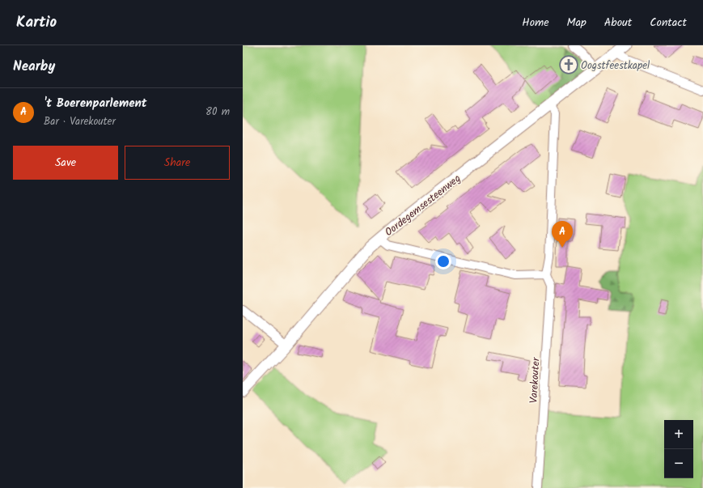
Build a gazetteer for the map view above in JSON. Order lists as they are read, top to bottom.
{
  "streets": {
    "street": ["Oordegemsesteenweg", "Varekouter"]
  },
  "places": {
    "church": ["Oogstfeestkapel"]
  },
  "page": {
    "header": "Kartio",
    "nav": [
      "Home",
      "Map",
      "About",
      "Contact"
    ],
    "heading": "Nearby",
    "list": [
      {
        "mark": "A",
        "name": "'t Boerenparlement",
        "note": "Bar · Varekouter",
        "value": "80 m"
      }
    ],
    "buttons": ["Save", "Share"],
    "pins": "A",
    "map_buttons": ["+", "−"]
  }
}
